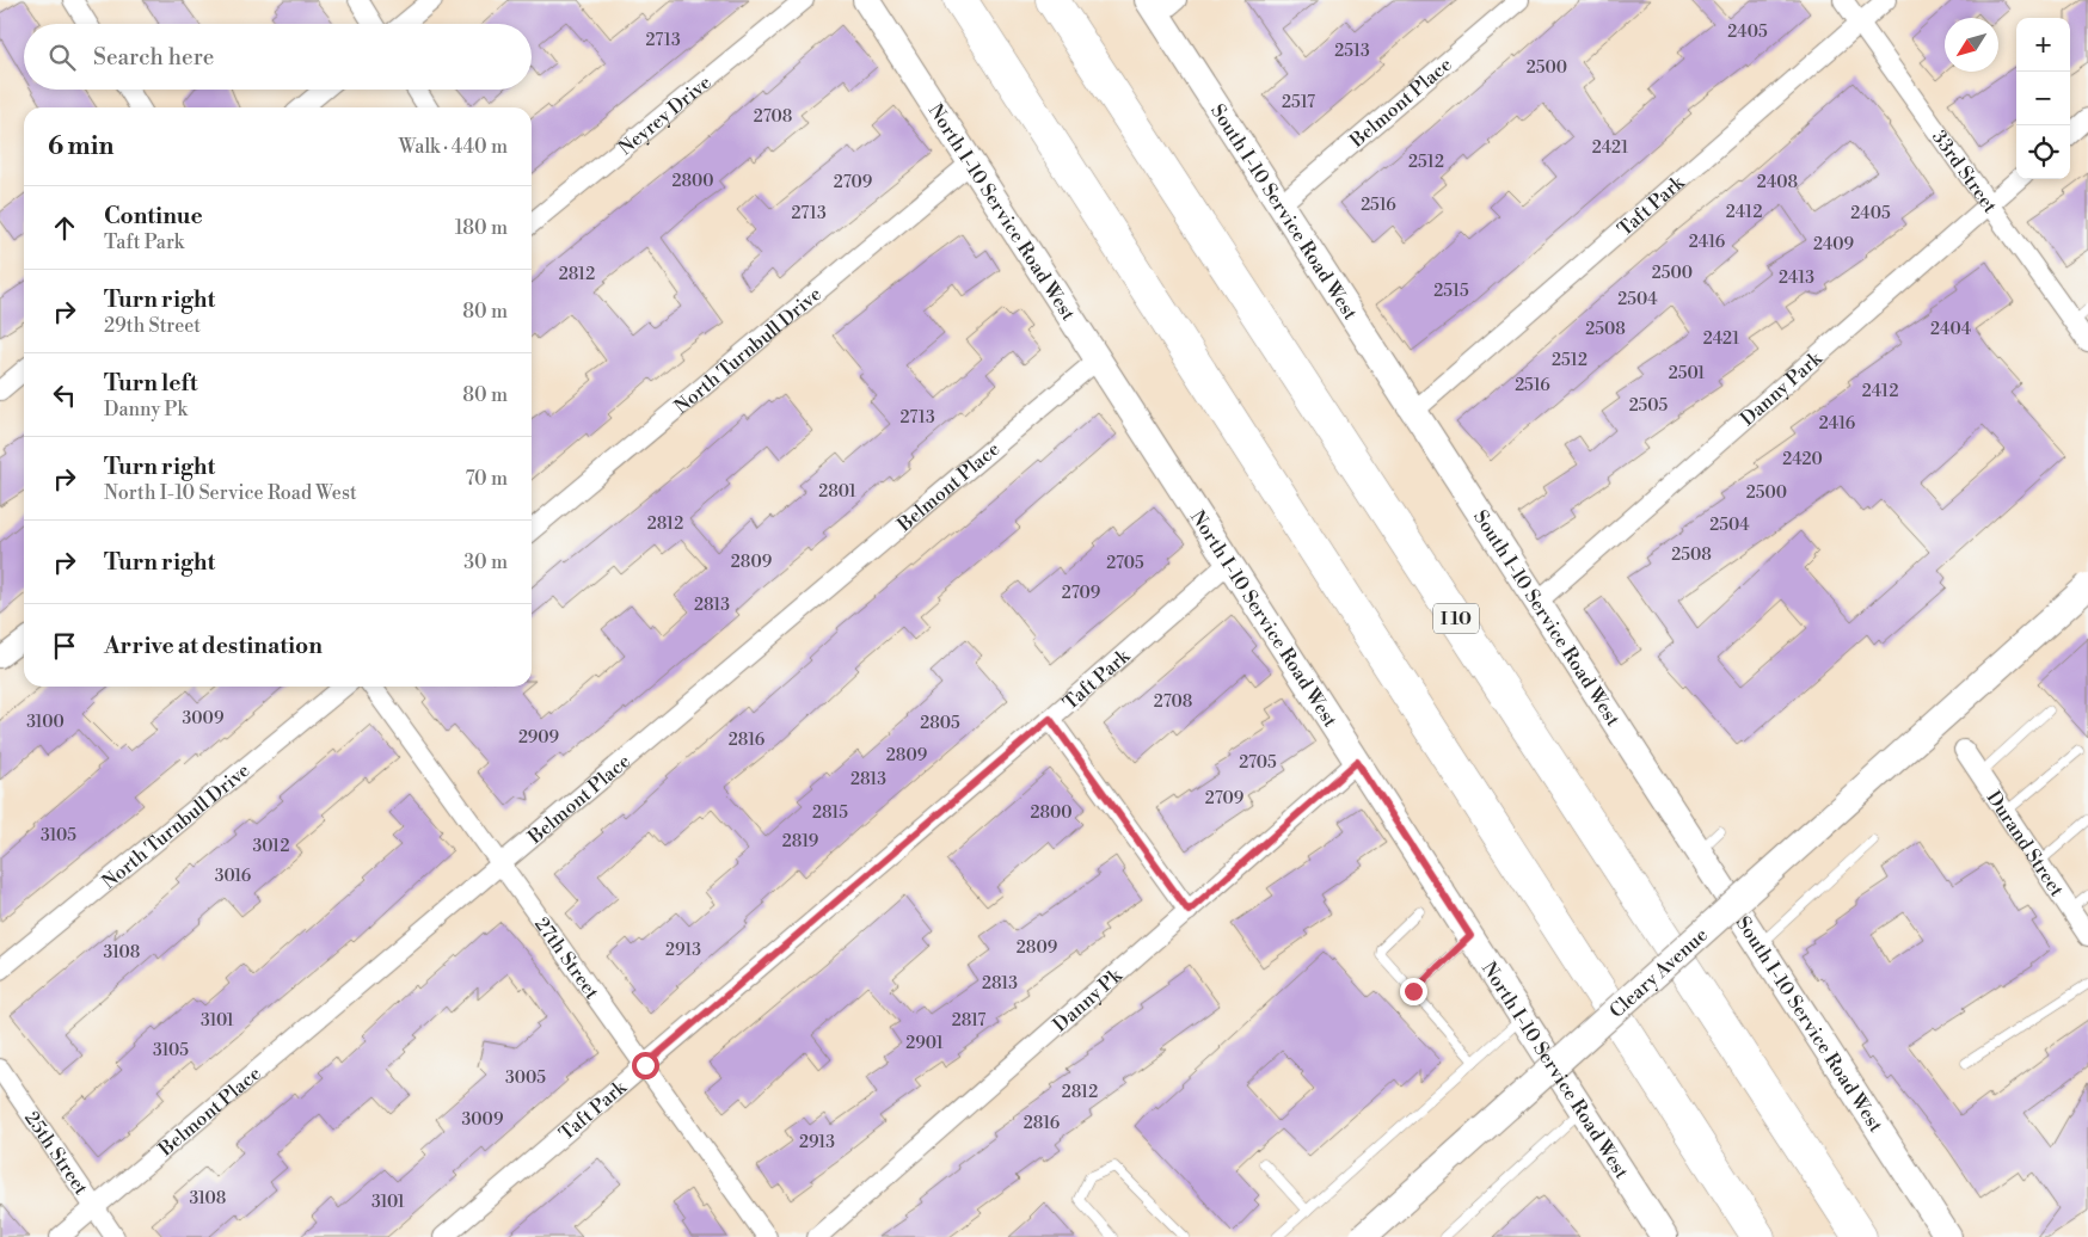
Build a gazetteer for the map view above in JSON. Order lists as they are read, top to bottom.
{
  "streets": {
    "highway": ["I 10"],
    "street": [
      "Belmont Place",
      "Neyrey Drive",
      "33rd Street",
      "Taft Park",
      "North I-10 Service Road West",
      "South I-10 Service Road West",
      "North Turnbull Drive",
      "Danny Park",
      "Durand Street",
      "27th Street",
      "Cleary Avenue",
      "Danny Pk",
      "25th Street"
    ]
  },
  "crossings": [
    ["Belmont Place", "North I-10 Service Road West"],
    ["Belmont Place", "South I-10 Service Road West"],
    ["Belmont Place", "27th Street"],
    ["Belmont Place", "25th Street"],
    ["33rd Street", "Taft Park"],
    ["33rd Street", "Danny Park"],
    ["Taft Park", "North I-10 Service Road West"],
    ["Taft Park", "South I-10 Service Road West"],
    ["Taft Park", "27th Street"],
    ["North I-10 Service Road West", "North Turnbull Drive"],
    ["North I-10 Service Road West", "Danny Pk"],
    ["South I-10 Service Road West", "Danny Park"]
  ],
  "house_numbers": [
    "2405",
    "2713",
    "2513",
    "2500",
    "2517",
    "2708",
    "2421",
    "2512",
    "2800",
    "2709",
    "2408",
    "2516",
    "2412",
    "2713",
    "2405",
    "2416",
    "2409",
    "2500",
    "2812",
    "2413",
    "2515",
    "2504",
    "2508",
    "2404",
    "2421",
    "2512",
    "2501",
    "2516",
    "2412",
    "2505",
    "2713",
    "2416",
    "2420",
    "2801",
    "2500",
    "2812",
    "2504",
    "2508",
    "2809",
    "2705",
    "2709",
    "2813",
    "2708",
    "3009",
    "3100",
    "2805",
    "2909",
    "2816",
    "2809",
    "2705",
    "2813",
    "2709",
    "2815",
    "2800",
    "3105",
    "2819",
    "3012",
    "3016",
    "2809",
    "2913",
    "3108",
    "2813",
    "3101",
    "2817",
    "2901",
    "3105",
    "3005",
    "2812",
    "3009",
    "2816",
    "2913",
    "3108",
    "3101"
  ],
  "north": "bottom left",
  "page": {
    "map_buttons": ["+", "−"],
    "search": "Search here",
    "heading": ["6 min", "Walk · 440 m"],
    "list": [
      ["Continue", "Taft Park", "180 m"],
      ["Turn right", "29th Street", "80 m"],
      ["Turn left", "Danny Pk", "80 m"],
      ["Turn right", "North I-10 Service Road West", "70 m"],
      ["Turn right", "30 m"],
      "Arrive at destination"
    ]
  }
}
